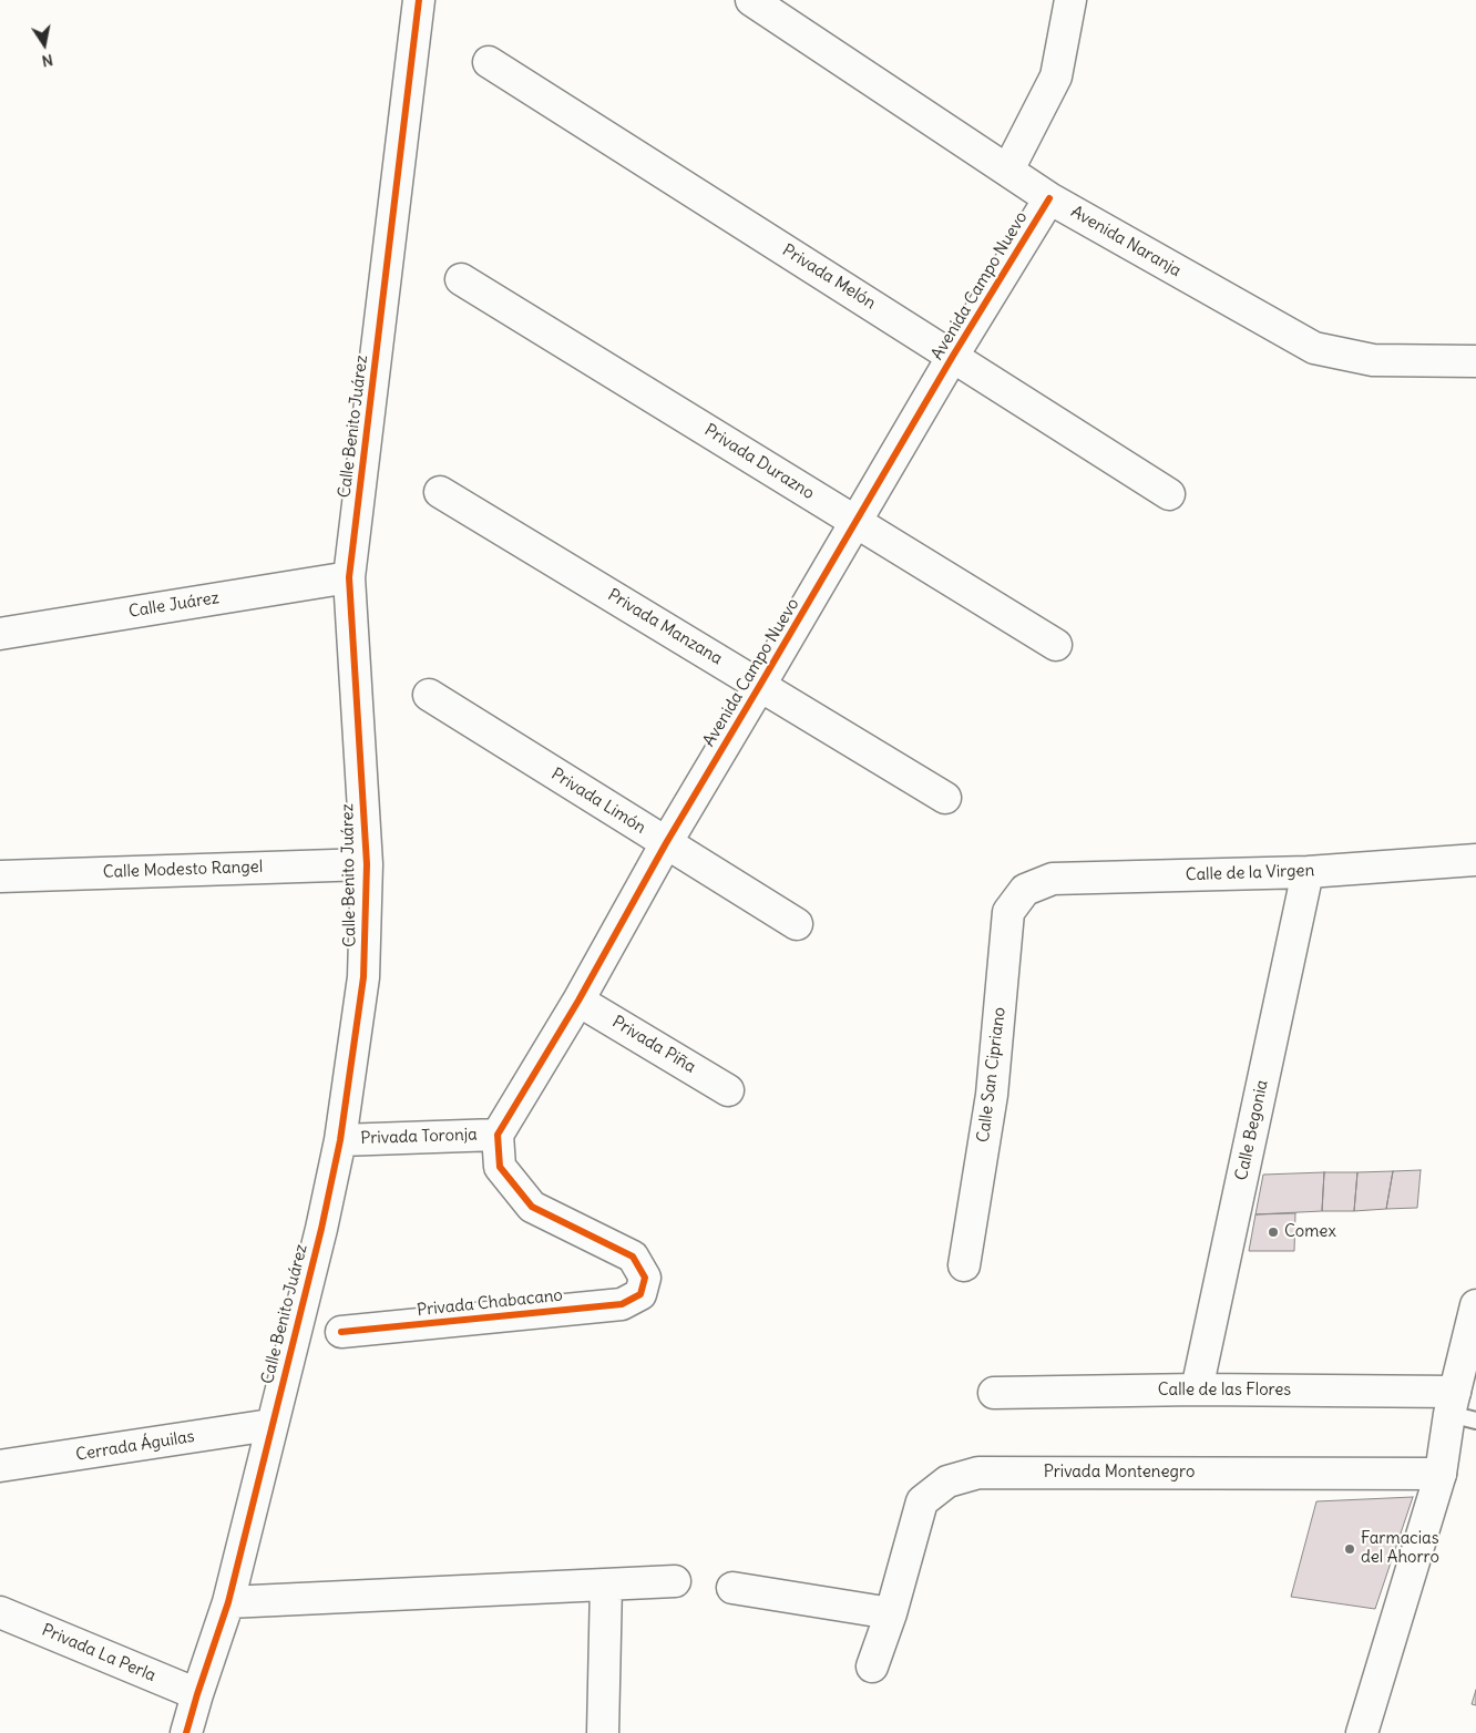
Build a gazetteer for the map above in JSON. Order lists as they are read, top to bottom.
{
  "streets": {
    "street": [
      "Avenida Naranja",
      "Privada Melón",
      "Avenida Campo Nuevo",
      "Calle Benito Juárez",
      "Privada Durazno",
      "Calle Juárez",
      "Privada Manzana",
      "Privada Limón",
      "Calle Modesto Rangel",
      "Calle de la Virgen",
      "Privada Piña",
      "Calle San Cipriano",
      "Calle Begonia",
      "Privada Toronja",
      "Privada Chabacano",
      "Calle de las Flores",
      "Cerrada Águilas",
      "Privada Montenegro",
      "Privada La Perla"
    ]
  },
  "crossings": [
    ["Avenida Naranja", "Avenida Campo Nuevo"],
    ["Privada Melón", "Avenida Campo Nuevo"],
    ["Avenida Campo Nuevo", "Privada Durazno"],
    ["Avenida Campo Nuevo", "Privada Manzana"],
    ["Avenida Campo Nuevo", "Privada Limón"],
    ["Avenida Campo Nuevo", "Privada Piña"],
    ["Avenida Campo Nuevo", "Privada Toronja"],
    ["Avenida Campo Nuevo", "Privada Chabacano"],
    ["Calle Benito Juárez", "Calle Juárez"],
    ["Calle Benito Juárez", "Calle Modesto Rangel"],
    ["Calle Benito Juárez", "Privada Toronja"],
    ["Calle Benito Juárez", "Cerrada Águilas"],
    ["Calle Benito Juárez", "Privada La Perla"],
    ["Calle de la Virgen", "Calle San Cipriano"],
    ["Calle de la Virgen", "Calle Begonia"],
    ["Calle Begonia", "Calle de las Flores"],
    ["Privada Toronja", "Privada Chabacano"]
  ],
  "places": ["Comex", "Farmacias del Ahorro"],
  "north": "bottom"
}
